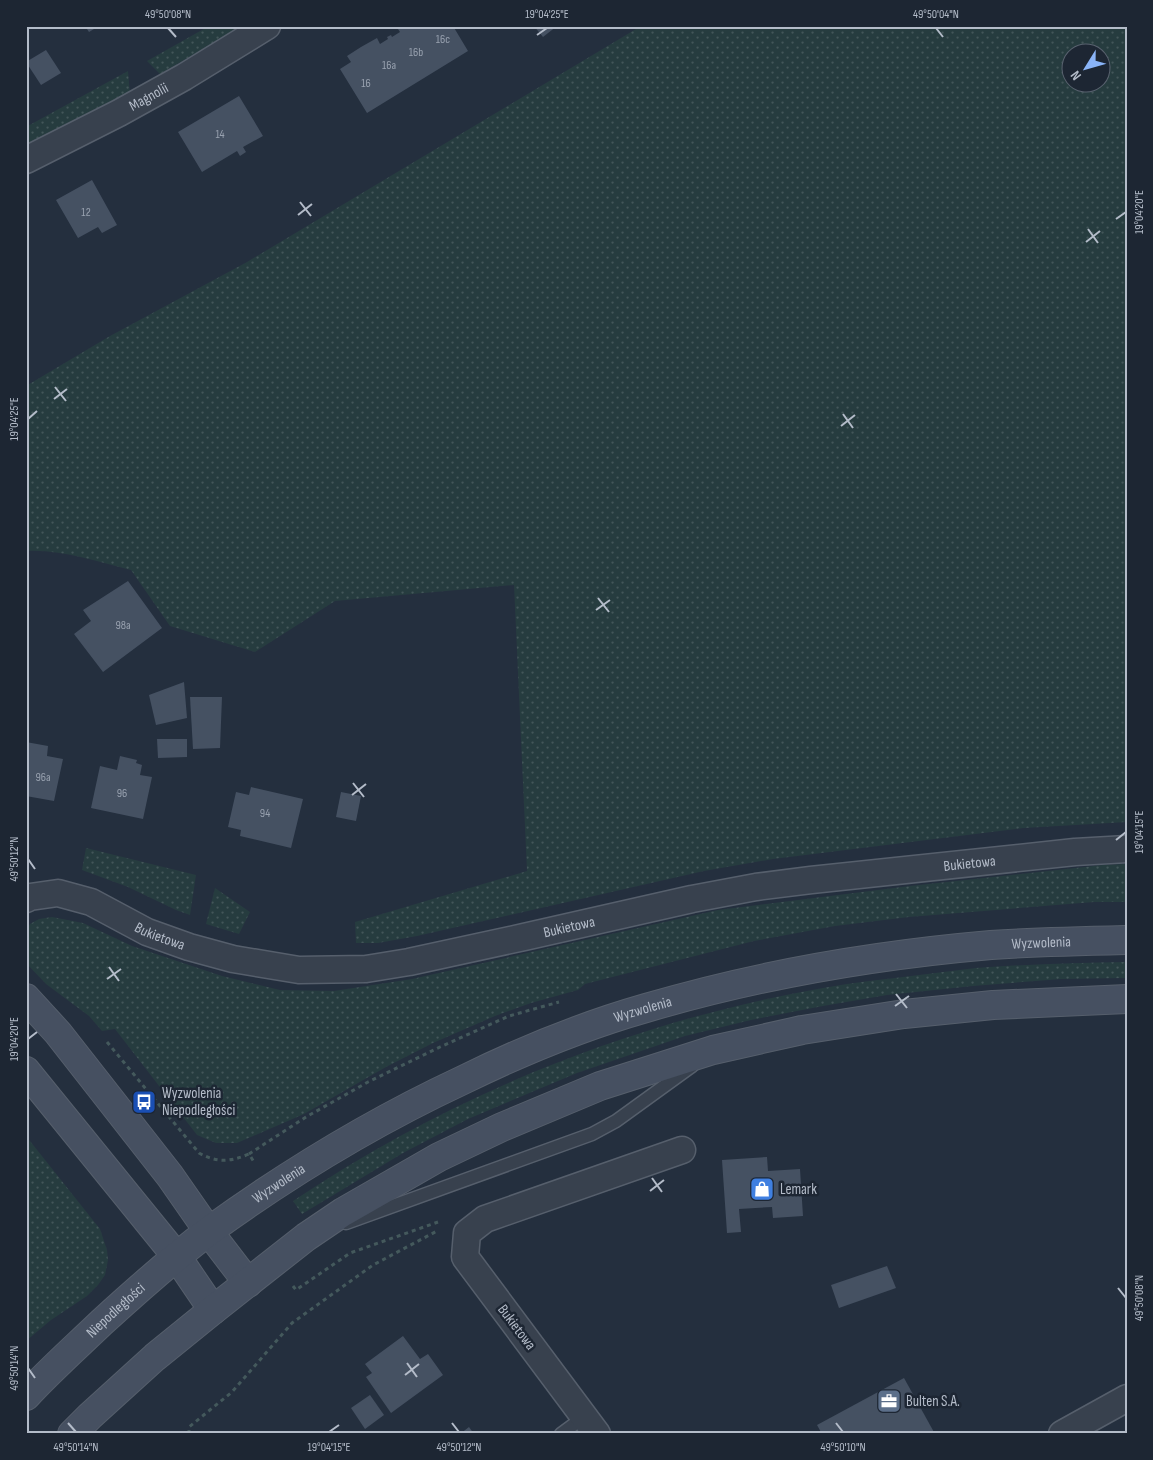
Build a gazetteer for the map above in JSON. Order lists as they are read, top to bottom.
{
  "streets": {
    "main road": ["Wyzwolenia", "Niepodległości"],
    "street": ["Magnolii", "Bukietowa"]
  },
  "crossings": [
    ["Wyzwolenia", "Niepodległości"]
  ],
  "places": {
    "bus stop": ["Wyzwolenia Niepodległości"],
    "shop": ["Lemark"],
    "office": ["Bulten S.A."]
  },
  "house_numbers": [
    "16c",
    "16b",
    "16a",
    "16",
    "14",
    "12",
    "98a",
    "96a",
    "96",
    "94"
  ],
  "north": "bottom left",
  "coordinates": [
    "49°50'08\"N",
    "19°04'25\"E",
    "49°50'04\"N",
    "19°04'20\"E",
    "19°04'15\"E",
    "49°50'12\"N",
    "49°50'14\"N",
    "49°50'10\"N"
  ]
}
